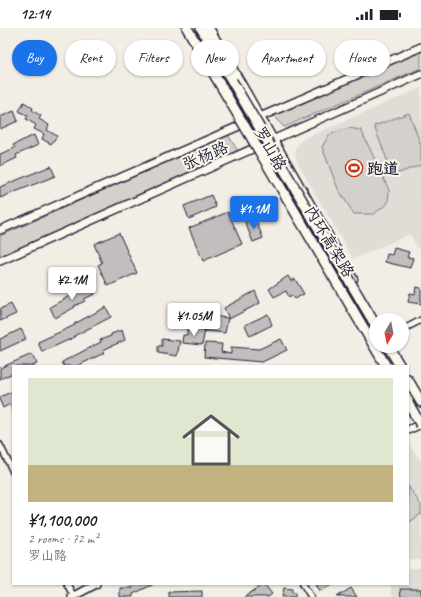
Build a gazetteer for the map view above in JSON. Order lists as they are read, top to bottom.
{
  "streets": {
    "highway": ["内环高架路"],
    "main road": ["罗山路", "张杨路"]
  },
  "crossings": [
    ["罗山路", "张杨路"]
  ],
  "places": {
    "sports": ["跑道"]
  },
  "north": "bottom",
  "page": {
    "status": "12:14",
    "chip": [
      "Buy",
      "Rent",
      "Filters",
      "New",
      "Apartment",
      "House"
    ],
    "price": ["¥1.1M", "¥2.1M", "¥1.05M"],
    "list": [
      {
        "name": "¥1,100,000",
        "note": "2 rooms · 72 m² · 罗山路"
      }
    ]
  }
}
